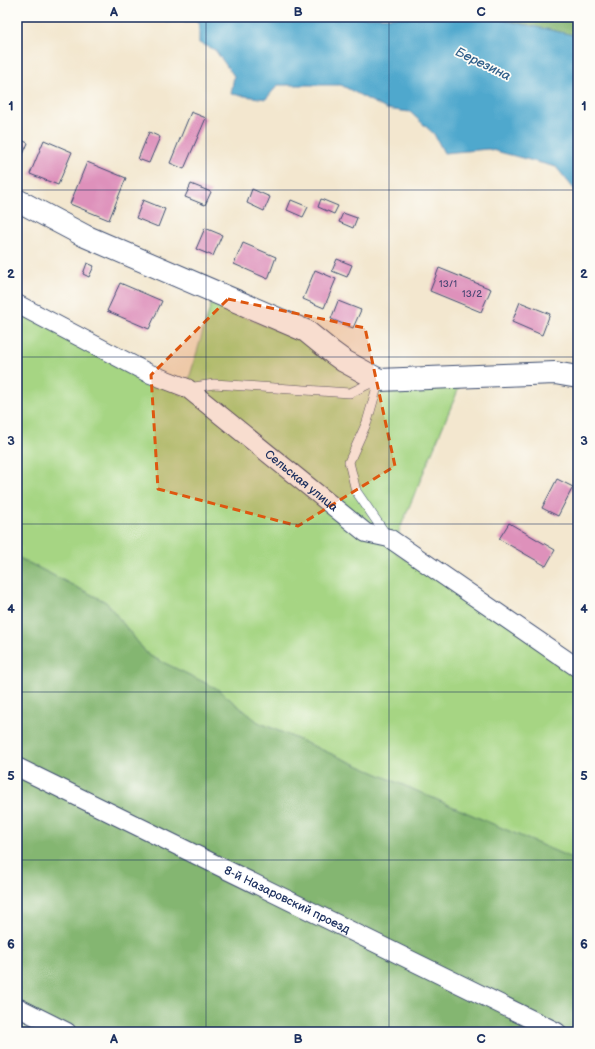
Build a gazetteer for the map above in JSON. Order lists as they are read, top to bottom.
{
  "streets": {
    "street": ["Сельская улица", "8-й Назаровский проезд"]
  },
  "water": ["Березина"],
  "house_numbers": ["13/1", "13/2"],
  "grid": {
    "columns": ["A", "B", "C"],
    "rows": [
      "1",
      "2",
      "3",
      "4",
      "5",
      "6"
    ]
  }
}
